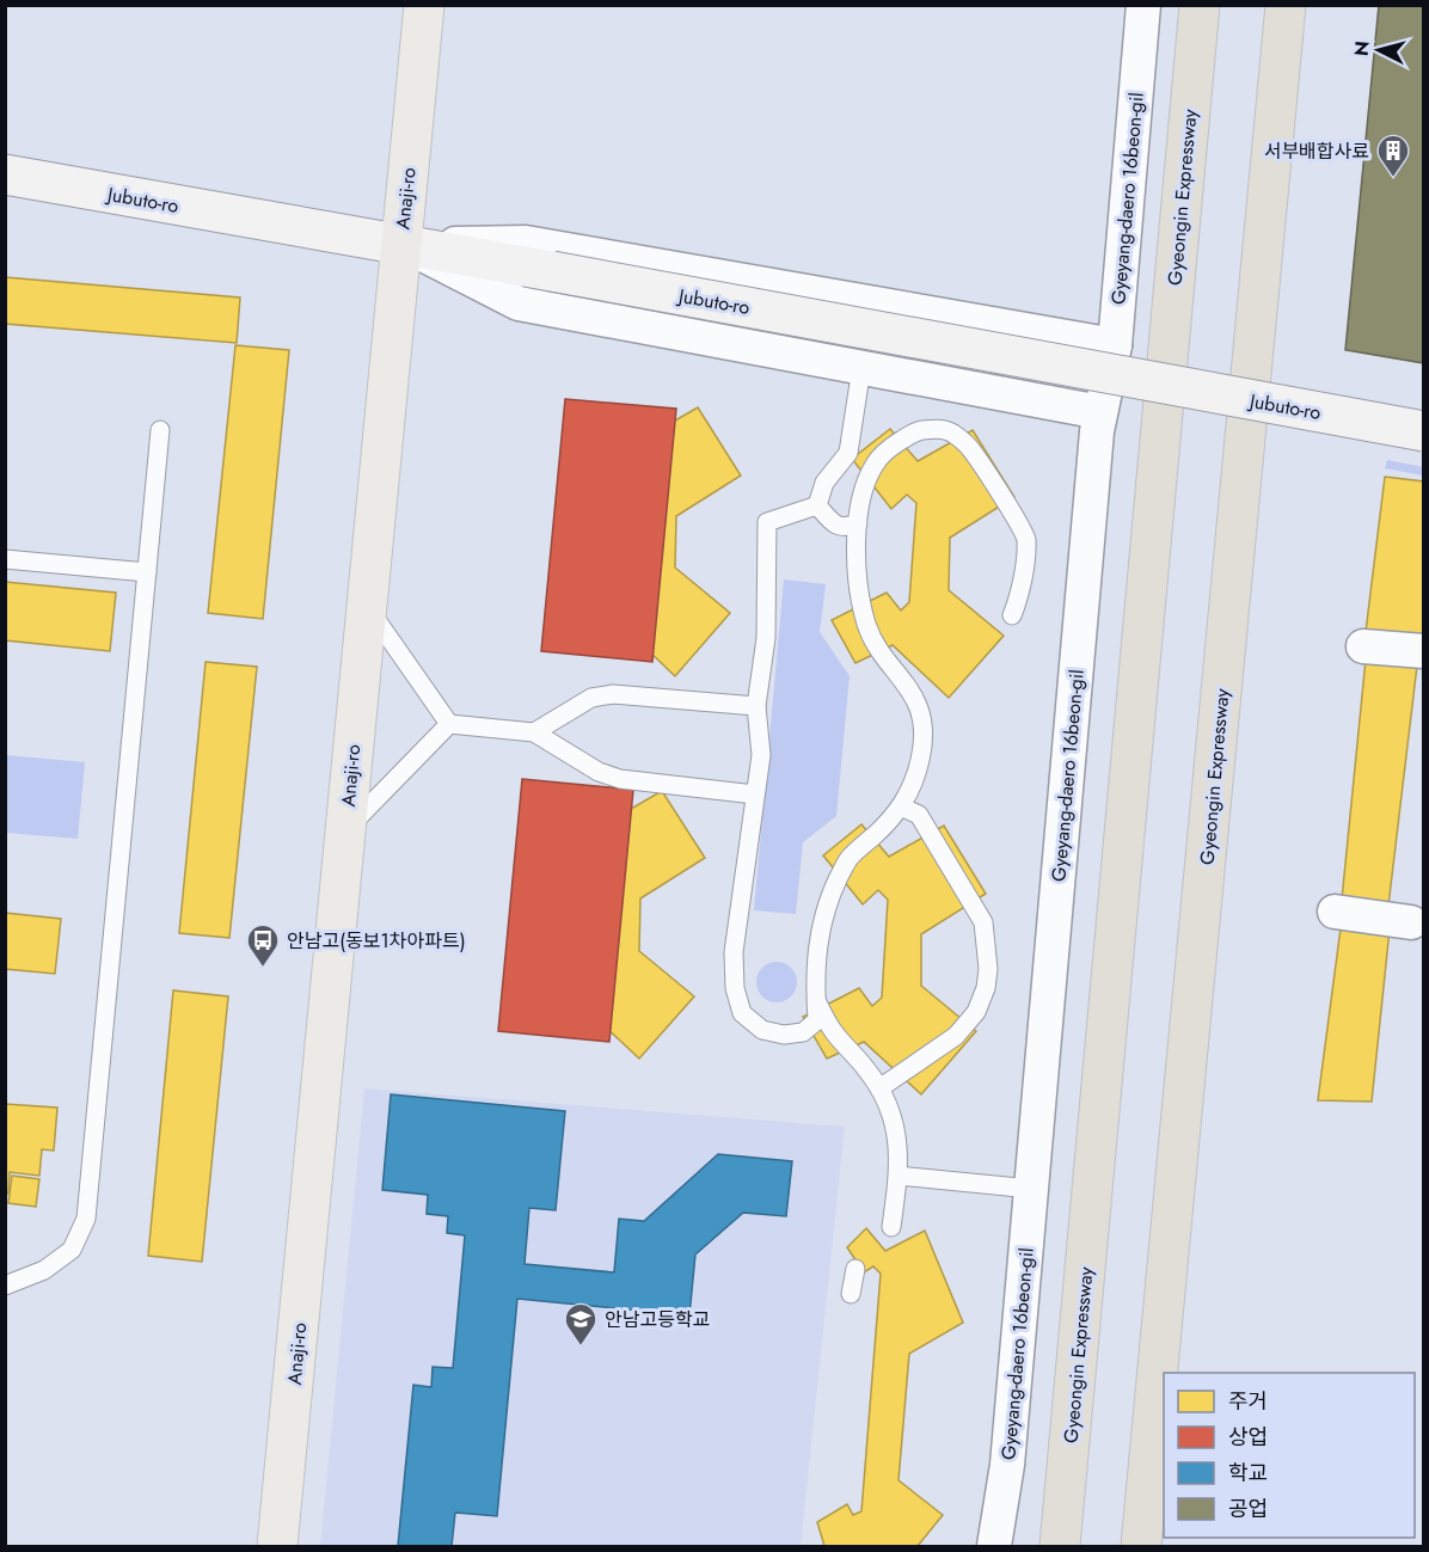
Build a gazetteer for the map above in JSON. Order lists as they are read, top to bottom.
{
  "streets": {
    "highway": ["Gyeongin Expressway"],
    "main road": ["Anaji-ro", "Jubuto-ro"],
    "street": ["Gyeyang-daero 16beon-gil"]
  },
  "crossings": [
    ["Anaji-ro", "Jubuto-ro"]
  ],
  "places": {
    "building": ["서부배합사료"],
    "bus stop": ["안남고(동보1차아파트)"],
    "school or university": ["안남고등학교"]
  },
  "legend": [
    "주거",
    "상업",
    "학교",
    "공업"
  ],
  "north": "left"
}
